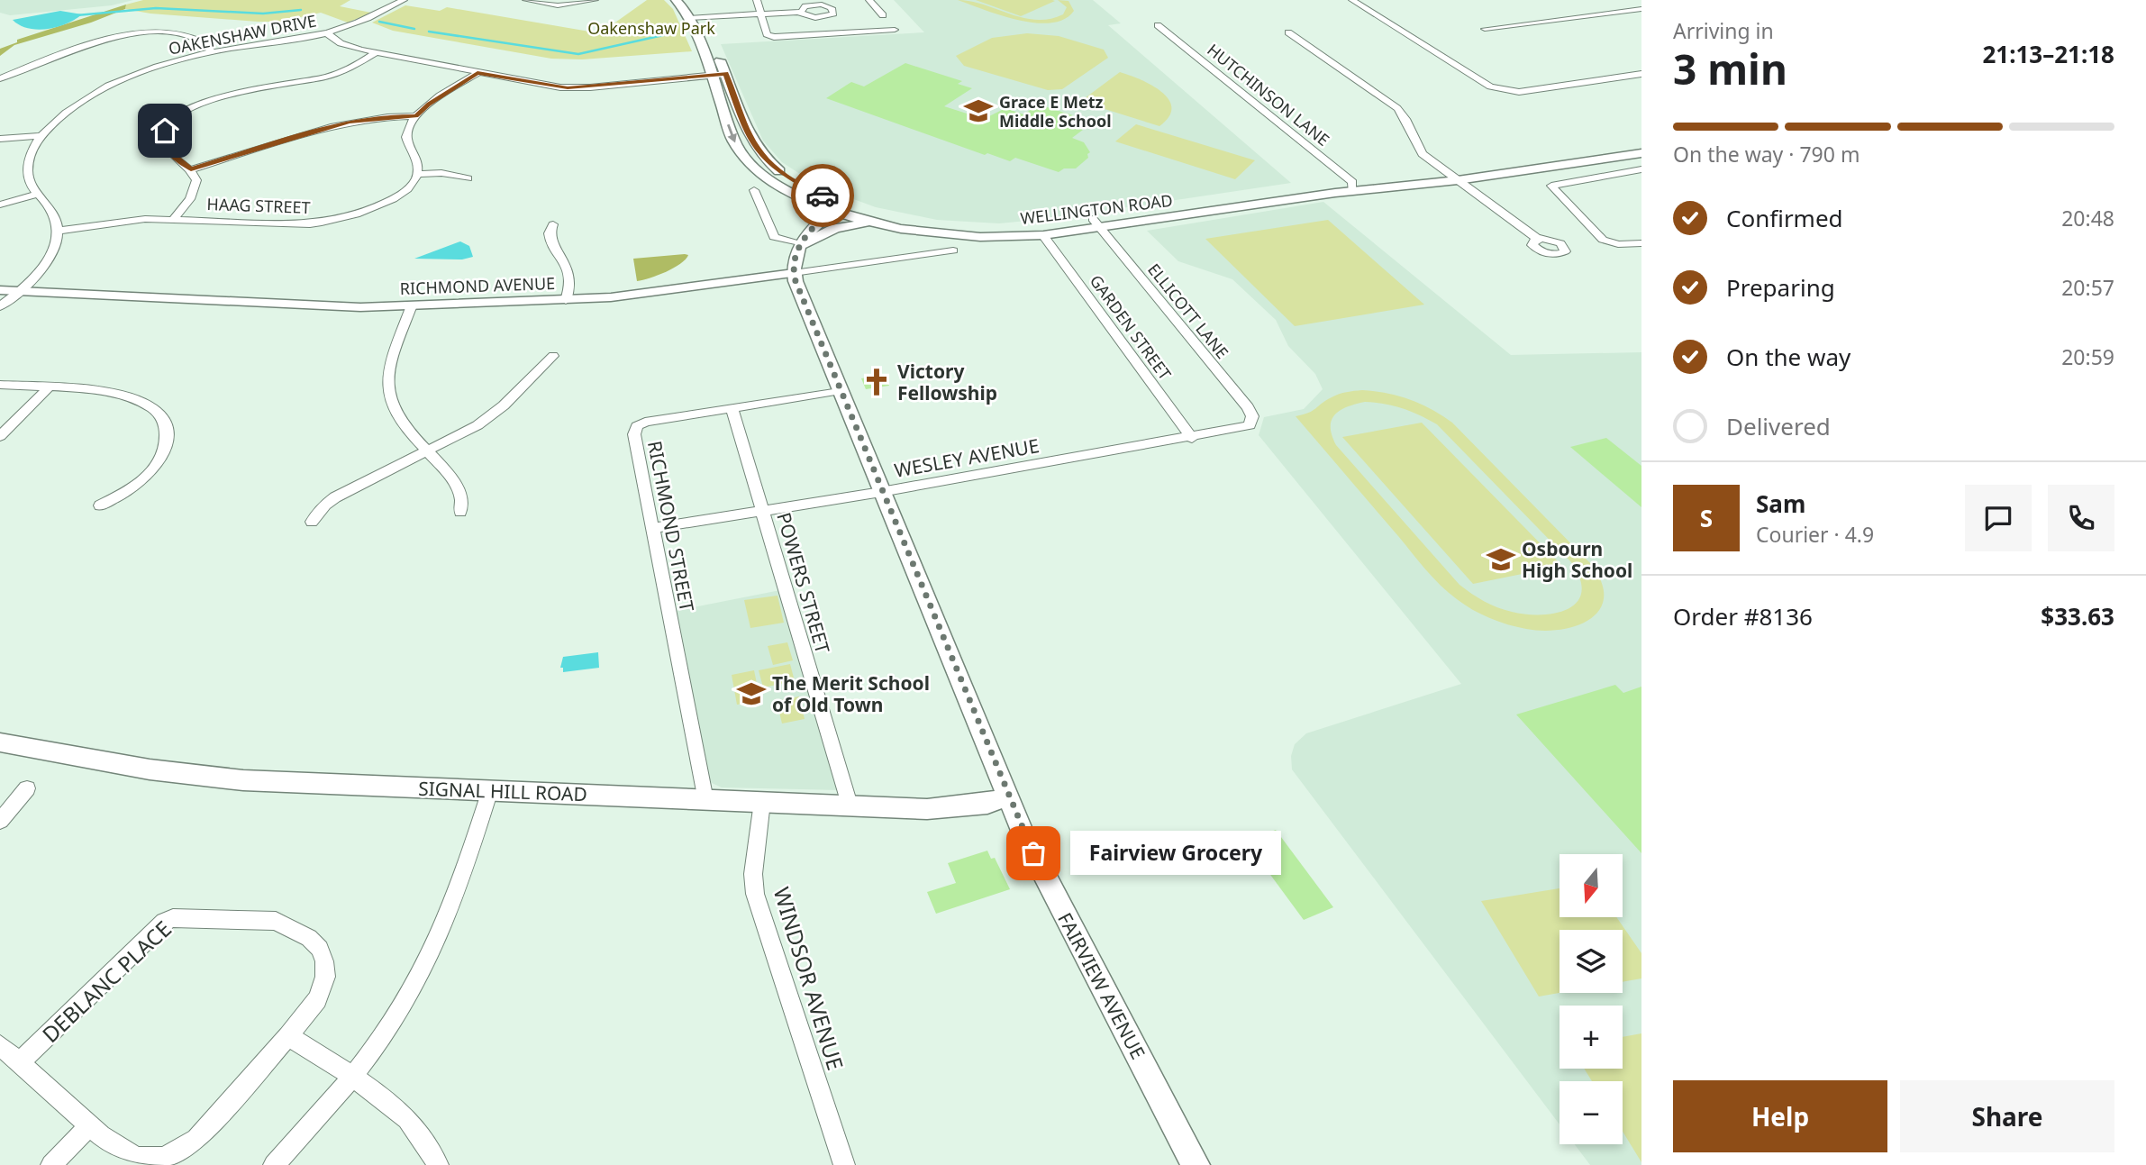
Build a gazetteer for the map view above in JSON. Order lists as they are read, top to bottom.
{
  "streets": {
    "main road": ["WELLINGTON ROAD", "SIGNAL HILL ROAD", "FAIRVIEW AVENUE"],
    "street": [
      "OAKENSHAW DRIVE",
      "HUTCHINSON LANE",
      "HAAG STREET",
      "RICHMOND AVENUE",
      "ELLICOTT LANE",
      "GARDEN STREET",
      "WESLEY AVENUE",
      "RICHMOND STREET",
      "POWERS STREET",
      "WINDSOR AVENUE",
      "DEBLANC PLACE"
    ]
  },
  "crossings": [
    ["OAKENSHAW DRIVE", "HAAG STREET"],
    ["HUTCHINSON LANE", "WELLINGTON ROAD"],
    ["WELLINGTON ROAD", "ELLICOTT LANE"],
    ["WELLINGTON ROAD", "GARDEN STREET"],
    ["RICHMOND AVENUE", "FAIRVIEW AVENUE"],
    ["ELLICOTT LANE", "WESLEY AVENUE"],
    ["GARDEN STREET", "WESLEY AVENUE"],
    ["WESLEY AVENUE", "RICHMOND STREET"],
    ["WESLEY AVENUE", "POWERS STREET"],
    ["WESLEY AVENUE", "FAIRVIEW AVENUE"],
    ["RICHMOND STREET", "POWERS STREET"],
    ["RICHMOND STREET", "SIGNAL HILL ROAD"],
    ["RICHMOND STREET", "FAIRVIEW AVENUE"],
    ["POWERS STREET", "SIGNAL HILL ROAD"],
    ["SIGNAL HILL ROAD", "WINDSOR AVENUE"],
    ["SIGNAL HILL ROAD", "FAIRVIEW AVENUE"]
  ],
  "parks": ["Oakenshaw Park"],
  "places": {
    "school or university": ["Grace E Metz Middle School", "Osbourn High School", "The Merit School of Old Town"],
    "church": ["Victory Fellowship"],
    "other": ["Fairview Grocery"]
  },
  "north": "bottom",
  "page": {
    "heading": ["3 min", "Arriving in", "21:13–21:18"],
    "panel": [
      "Sam",
      "Courier · 4.9",
      "Order #8136",
      "$33.63"
    ],
    "bar": "On the way · 790 m",
    "list": [
      ["Confirmed", "20:48"],
      ["Preparing", "20:57"],
      ["On the way", "20:59"],
      "Delivered"
    ],
    "round": "S",
    "bubble": "Fairview Grocery",
    "map_buttons": ["+", "−"],
    "buttons": ["Help", "Share"]
  }
}
